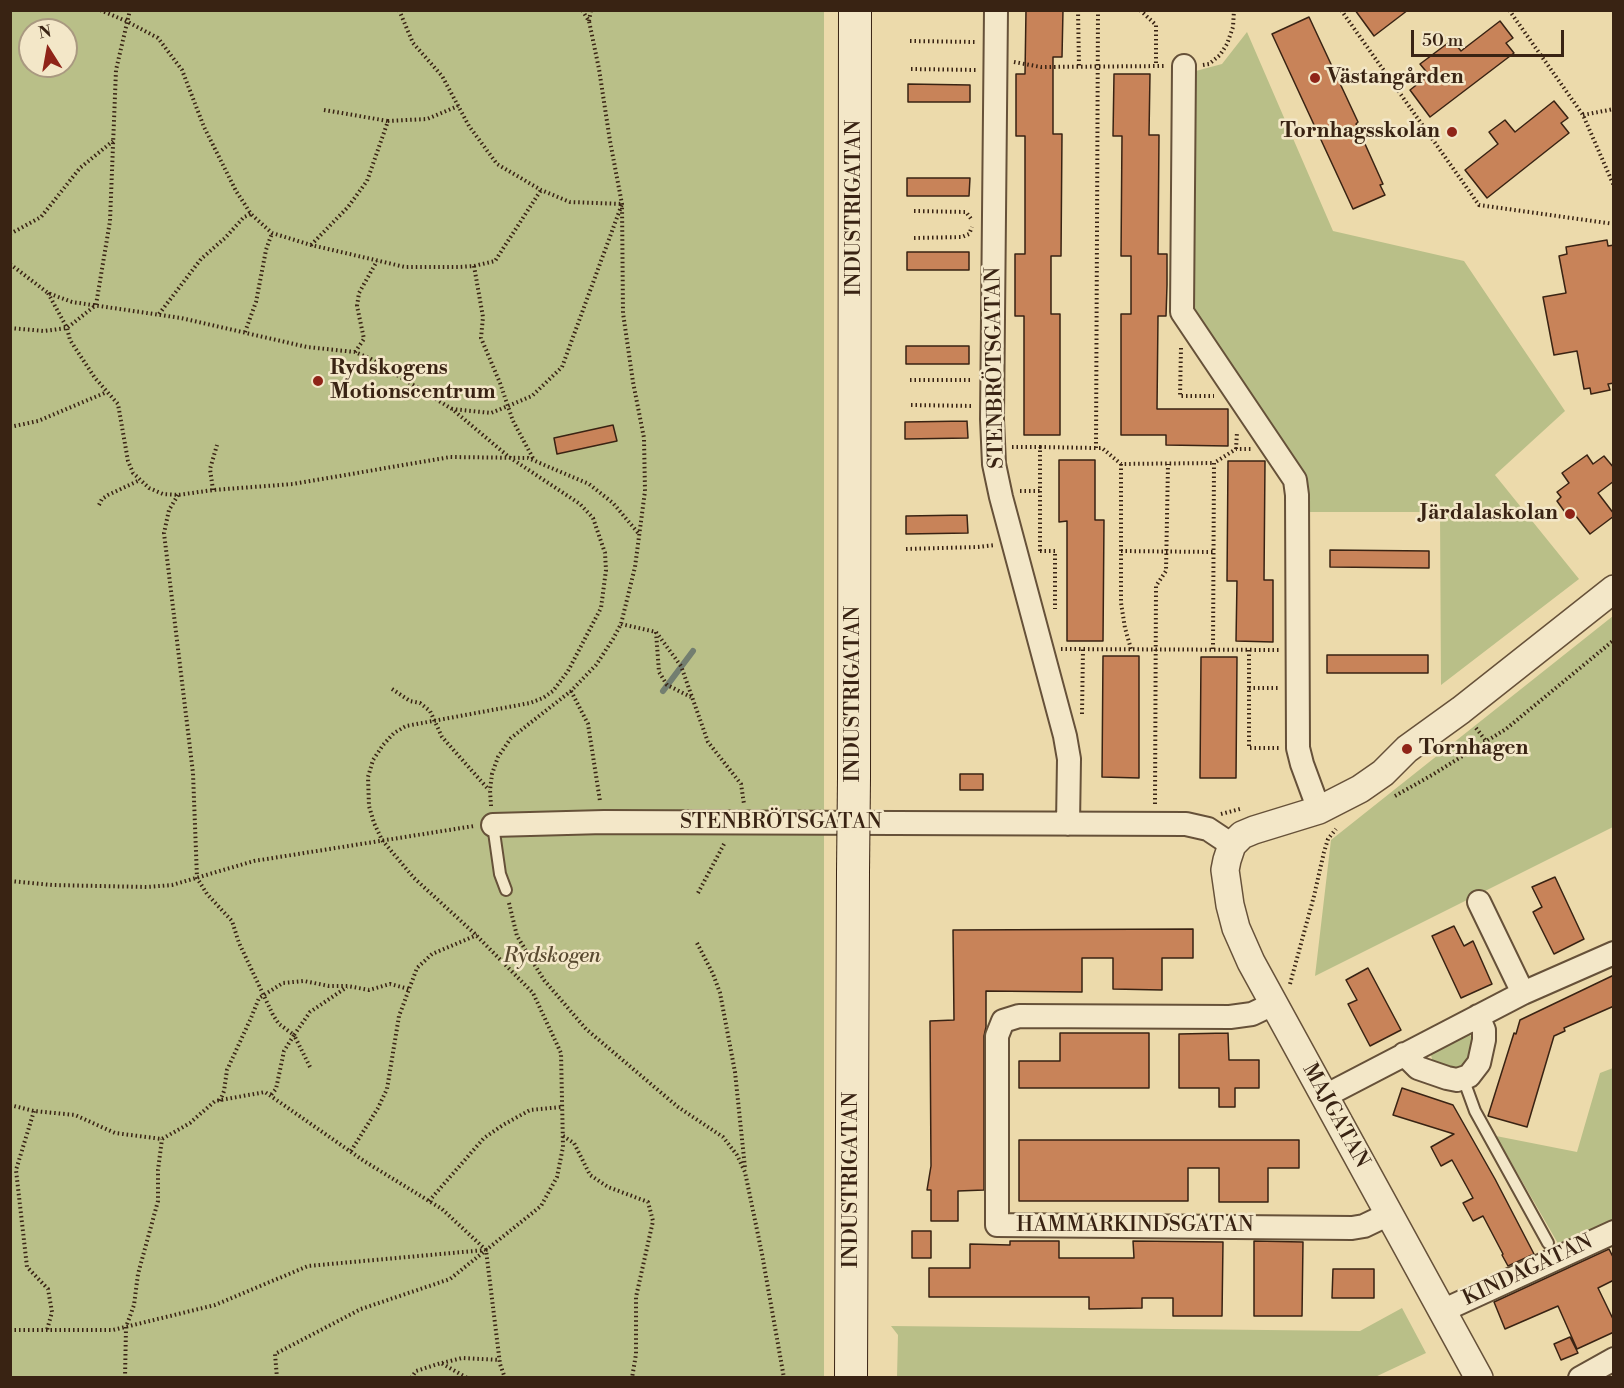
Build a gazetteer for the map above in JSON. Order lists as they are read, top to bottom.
{
  "streets": {
    "main road": ["INDUSTRIGATAN"],
    "street": [
      "STENBRÖTSGATAN",
      "MAJGATAN",
      "HAMMARKINDSGATAN",
      "KINDAGATAN"
    ]
  },
  "crossings": [
    ["STENBRÖTSGATAN", "MAJGATAN"],
    ["MAJGATAN", "HAMMARKINDSGATAN"],
    ["MAJGATAN", "KINDAGATAN"]
  ],
  "parks": ["Rydskogen"],
  "places": [
    "Västangården",
    "Tornhagsskolan",
    "Rydskogens Motionscentrum",
    "Järdalaskolan",
    "Tornhagen"
  ],
  "scale_bar": "50 m",
  "north": "top"
}
